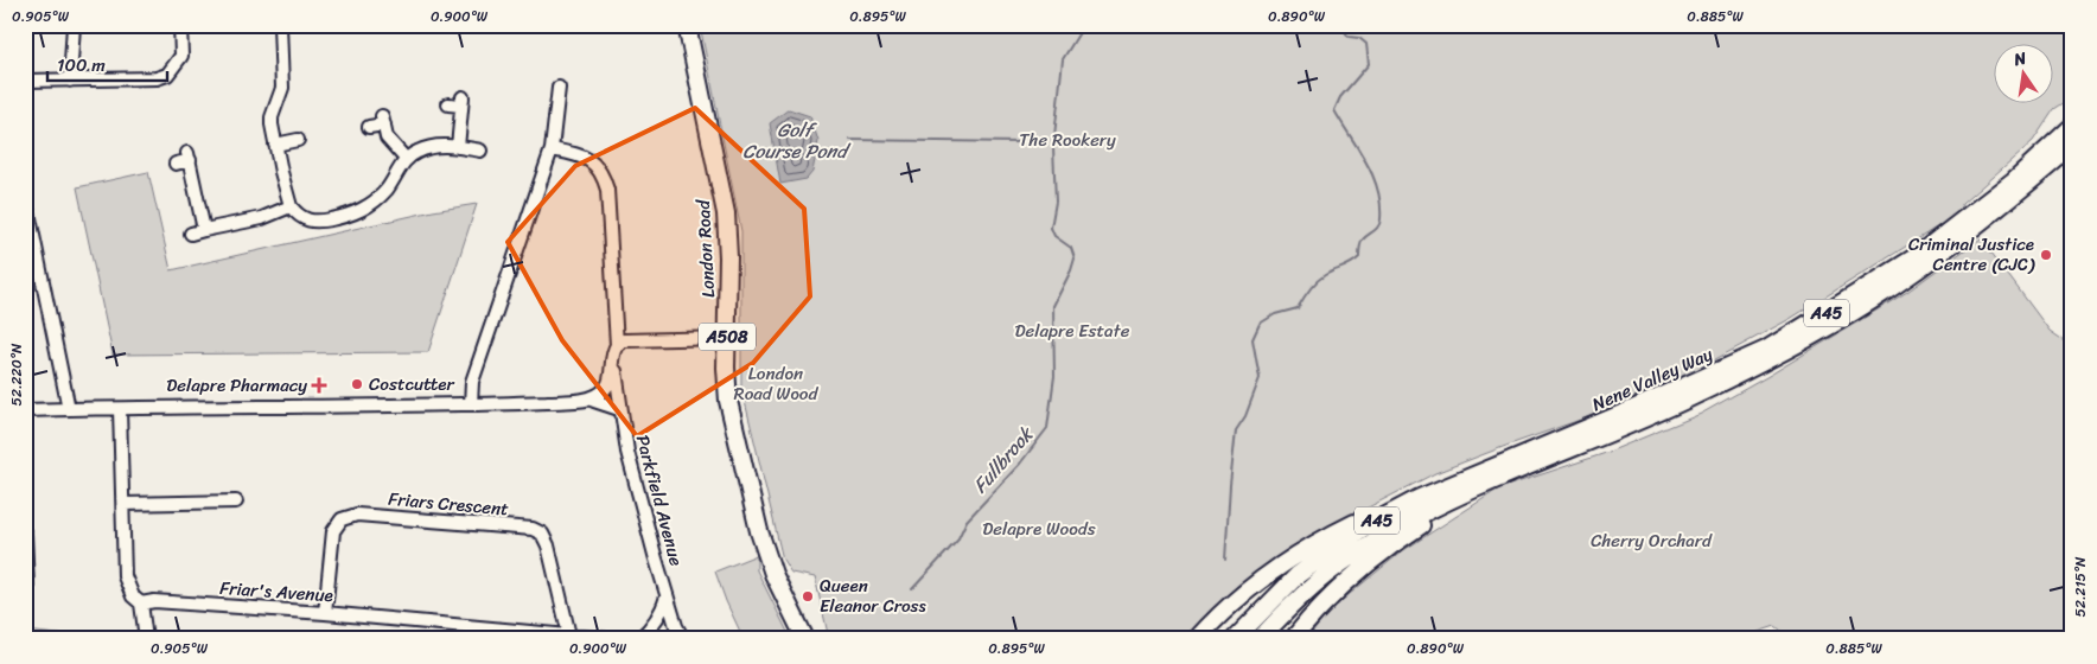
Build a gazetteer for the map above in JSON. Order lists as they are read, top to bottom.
{
  "streets": {
    "highway": [
      "London Road",
      "A45",
      "A508",
      "Nene Valley Way"
    ],
    "street": ["Parkfield Avenue", "Friars Crescent", "Friar's Avenue"]
  },
  "crossings": [
    ["Friars Crescent", "Friar's Avenue"]
  ],
  "water": ["Golf Course Pond", "Fullbrook"],
  "parks": [
    "The Rookery",
    "Delapre Estate",
    "London Road Wood",
    "Delapre Woods",
    "Cherry Orchard"
  ],
  "places": {
    "other": ["Criminal Justice Centre (CJC)", "Costcutter", "Queen Eleanor Cross"],
    "health": ["Delapre Pharmacy"]
  },
  "scale_bar": "100 m",
  "north": "top",
  "coordinates": [
    "0.905°W",
    "0.900°W",
    "0.895°W",
    "0.890°W",
    "0.885°W",
    "52.220°N",
    "52.215°N"
  ]
}
